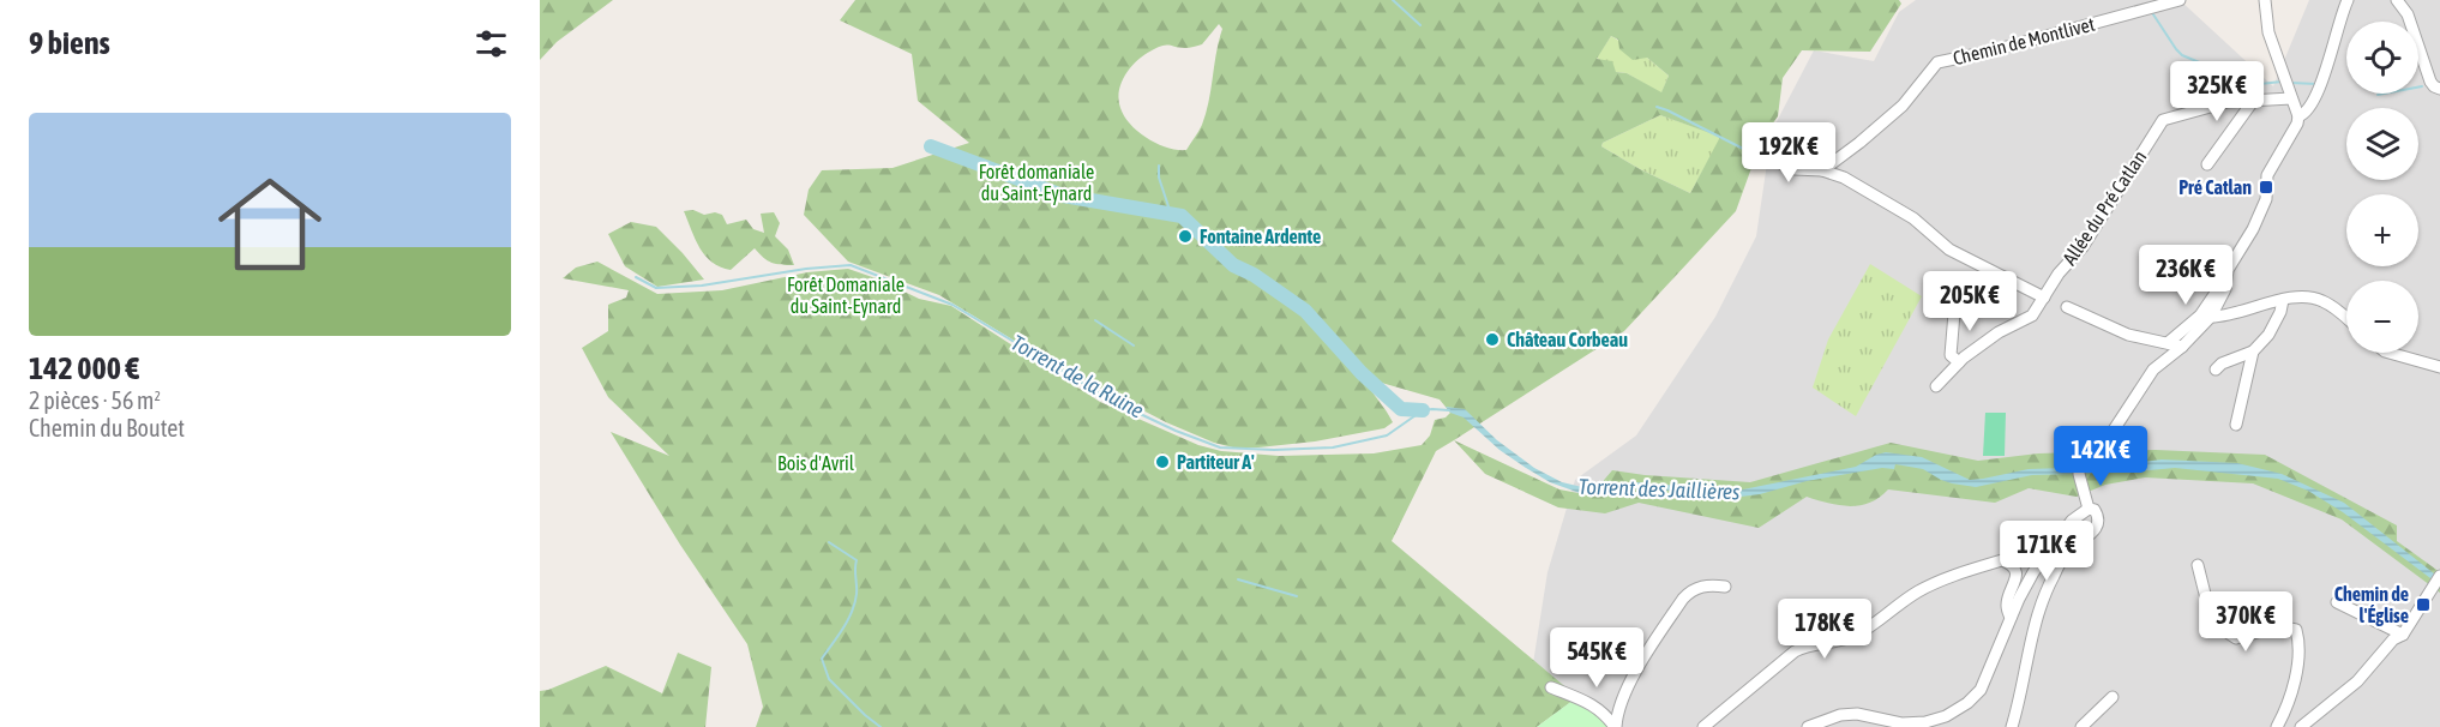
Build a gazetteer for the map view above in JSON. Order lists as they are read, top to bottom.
{
  "streets": {
    "street": ["Chemin de Montlivet", "Allée du Pré Catlan"]
  },
  "water": ["Torrent de la Ruine", "Torrent des Jaillières"],
  "parks": ["Forêt domaniale du Saint-Eynard", "Forêt Domaniale du Saint-Eynard", "Bois d'Avril"],
  "places": {
    "transit": ["Pré Catlan", "Chemin de l'Église"],
    "other": ["Fontaine Ardente", "Château Corbeau", "Partiteur A'"]
  },
  "page": {
    "heading": "9 biens",
    "map_buttons": ["+", "−"],
    "price": [
      "325K €",
      "192K €",
      "236K €",
      "205K €",
      "142K €",
      "171K €",
      "370K €",
      "178K €",
      "545K €"
    ],
    "list": [
      {
        "name": "142 000 €",
        "note": "2 pièces · 56 m² · Chemin du Boutet"
      }
    ]
  }
}
